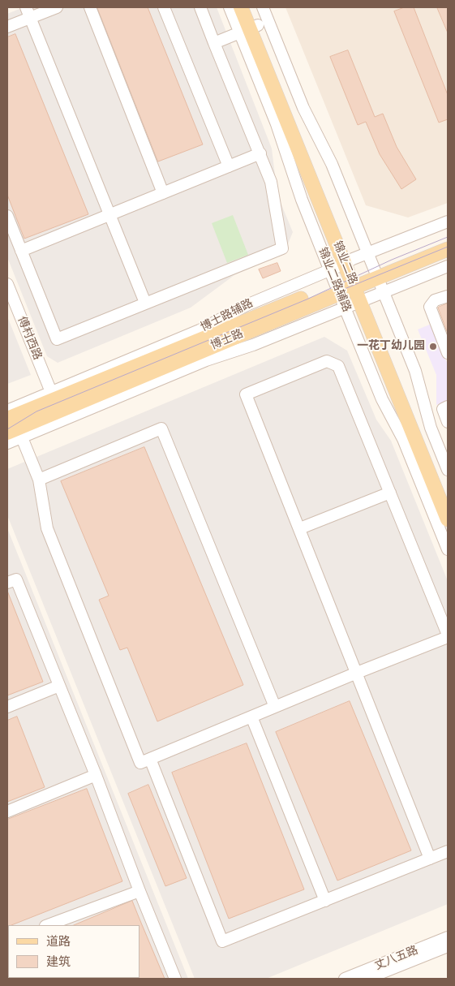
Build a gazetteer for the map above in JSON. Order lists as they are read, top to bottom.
{
  "streets": {
    "main road": ["锦业二路", "博士路"],
    "street": [
      "锦业二路辅路",
      "博士路辅路",
      "傅村西路",
      "丈八五路"
    ]
  },
  "crossings": [
    ["锦业二路", "锦业二路辅路"],
    ["锦业二路", "博士路辅路"],
    ["锦业二路", "博士路"],
    ["锦业二路辅路", "博士路辅路"],
    ["锦业二路辅路", "博士路"],
    ["博士路辅路", "傅村西路"]
  ],
  "places": ["一花丁幼儿园"],
  "legend": ["道路", "建筑"]
}
